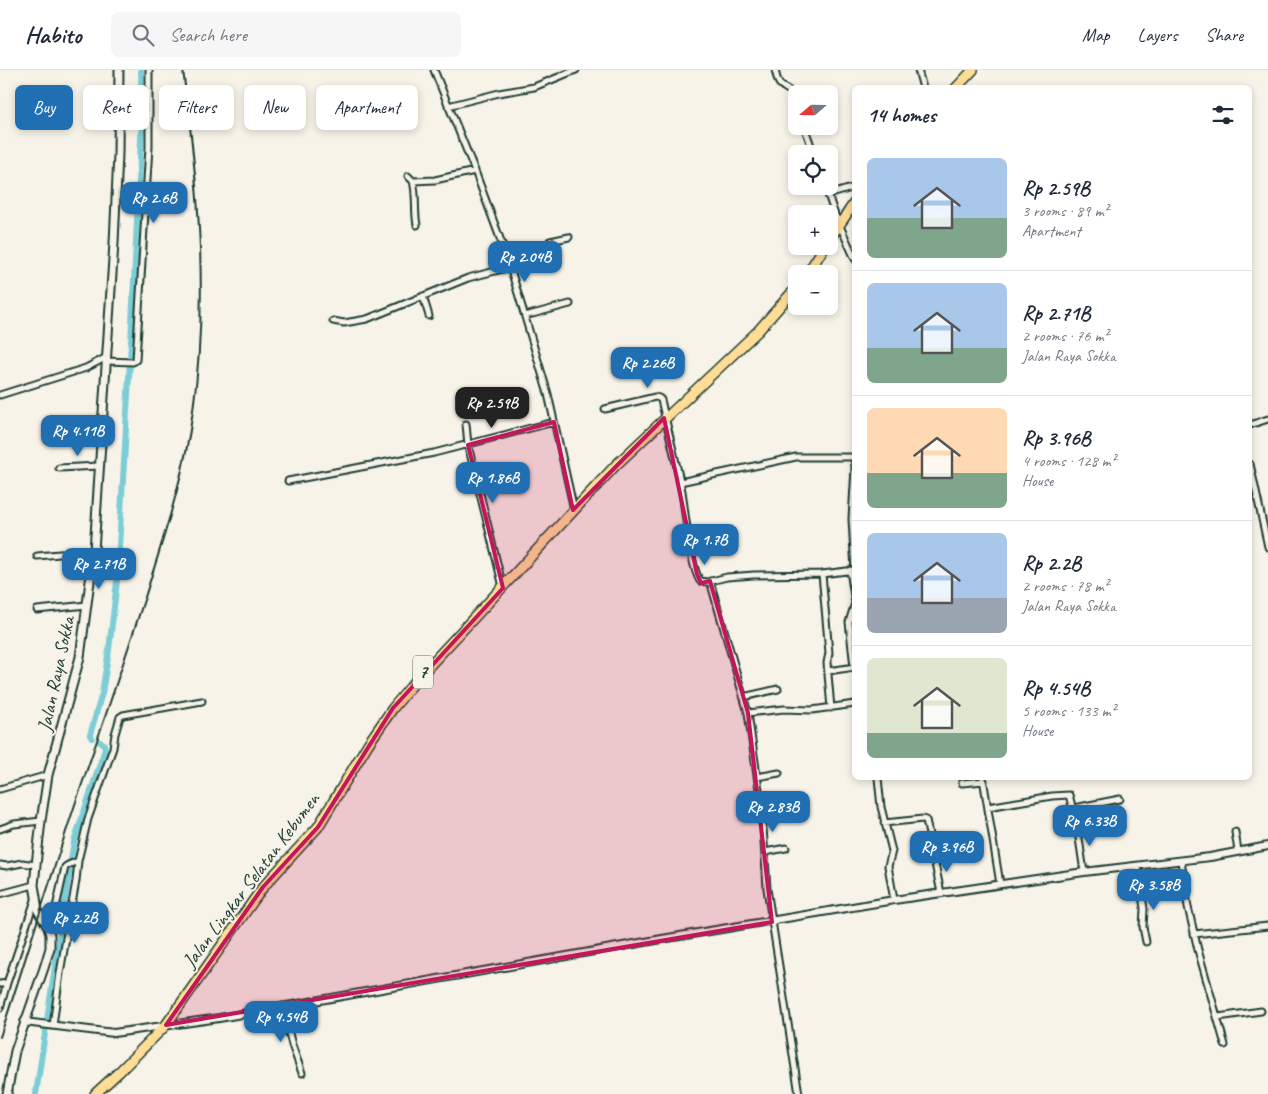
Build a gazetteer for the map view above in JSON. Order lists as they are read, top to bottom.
{
  "streets": {
    "highway": ["7", "Jalan Lingkar Selatan Kebumen"],
    "main road": ["Jalan Raya Sokka"]
  },
  "north": "left",
  "page": {
    "header": "Habito",
    "search": "Search here",
    "nav": ["Map", "Layers", "Share"],
    "map_buttons": ["+", "−"],
    "chip": [
      "Buy",
      "Rent",
      "Filters",
      "New",
      "Apartment"
    ],
    "heading": "14 homes",
    "list": [
      {
        "name": "Rp 2.59B",
        "note": "3 rooms · 89 m² · Apartment"
      },
      {
        "name": "Rp 2.71B",
        "note": "2 rooms · 76 m² · Jalan Raya Sokka"
      },
      {
        "name": "Rp 3.96B",
        "note": "4 rooms · 128 m² · House"
      },
      {
        "name": "Rp 2.2B",
        "note": "2 rooms · 78 m² · Jalan Raya Sokka"
      },
      {
        "name": "Rp 4.54B",
        "note": "5 rooms · 133 m² · House"
      }
    ],
    "price": [
      "Rp 2.6B",
      "Rp 2.04B",
      "Rp 2.26B",
      "Rp 2.59B",
      "Rp 4.11B",
      "Rp 1.86B",
      "Rp 1.7B",
      "Rp 2.71B",
      "Rp 2.83B",
      "Rp 6.33B",
      "Rp 3.96B",
      "Rp 3.58B",
      "Rp 2.2B",
      "Rp 4.54B"
    ]
  }
}
